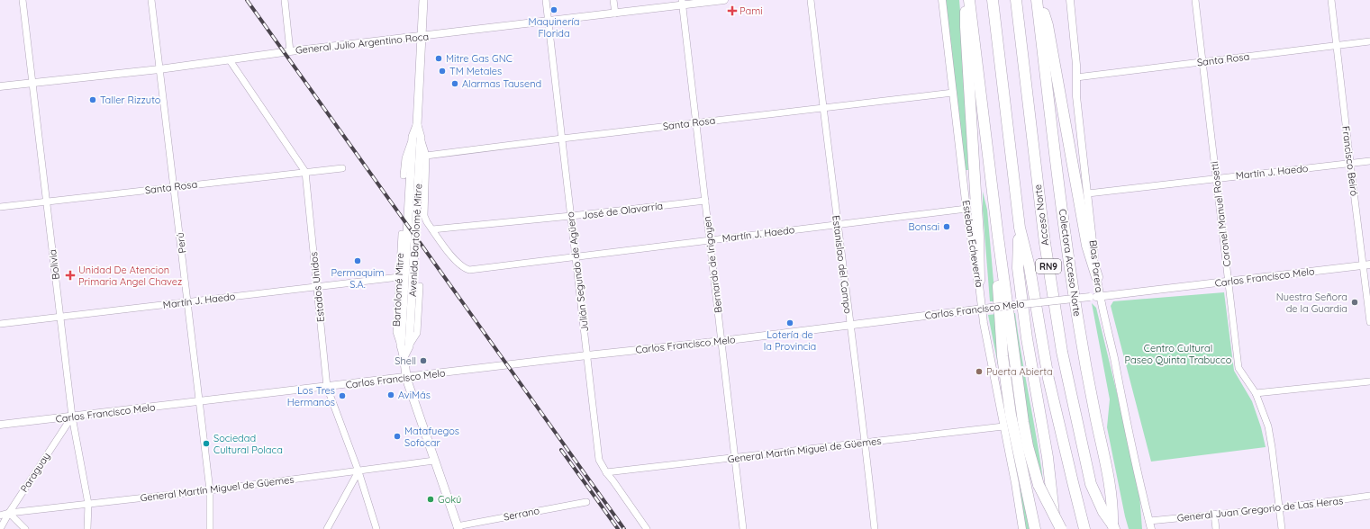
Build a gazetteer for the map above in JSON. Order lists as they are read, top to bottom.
{
  "streets": {
    "highway": ["Acceso Norte", "Colectora Acceso Norte", "RN9"],
    "main road": ["Avenida Bartolomé Mitre"],
    "street": [
      "General Julio Argentino Roca",
      "Santa Rosa",
      "Francisco Beiró",
      "Martín J. Haedo",
      "José de Olavarría",
      "Coronel Manuel Rosetti",
      "Perú",
      "Esteban Echeverría",
      "Bolivia",
      "Bernardo de Irigoyen",
      "Estanislao del Campo",
      "Blas Parera",
      "Julián Segundo de Agüero",
      "Carlos Francisco Melo",
      "Estados Unidos",
      "Bartolomé Mitre",
      "General Martín Miguel de Güemes",
      "Paraguay",
      "General Juan Gregorio de Las Heras",
      "Serrano"
    ]
  },
  "crossings": [
    ["General Julio Argentino Roca", "Avenida Bartolomé Mitre"],
    ["General Julio Argentino Roca", "Perú"],
    ["General Julio Argentino Roca", "Bolivia"],
    ["General Julio Argentino Roca", "Bernardo de Irigoyen"],
    ["General Julio Argentino Roca", "Julián Segundo de Agüero"],
    ["General Julio Argentino Roca", "Estados Unidos"],
    ["Santa Rosa", "Francisco Beiró"],
    ["Santa Rosa", "Coronel Manuel Rosetti"],
    ["Santa Rosa", "Perú"],
    ["Santa Rosa", "Esteban Echeverría"],
    ["Santa Rosa", "Bolivia"],
    ["Santa Rosa", "Bernardo de Irigoyen"],
    ["Santa Rosa", "Estanislao del Campo"],
    ["Santa Rosa", "Blas Parera"],
    ["Santa Rosa", "Julián Segundo de Agüero"],
    ["Santa Rosa", "Estados Unidos"],
    ["Francisco Beiró", "Martín J. Haedo"],
    ["Francisco Beiró", "Carlos Francisco Melo"],
    ["Martín J. Haedo", "José de Olavarría"],
    ["Martín J. Haedo", "Coronel Manuel Rosetti"],
    ["Martín J. Haedo", "Perú"],
    ["Martín J. Haedo", "Esteban Echeverría"],
    ["Martín J. Haedo", "Bolivia"],
    ["Martín J. Haedo", "Bernardo de Irigoyen"],
    ["Martín J. Haedo", "Estanislao del Campo"],
    ["Martín J. Haedo", "Blas Parera"],
    ["Martín J. Haedo", "Julián Segundo de Agüero"],
    ["Martín J. Haedo", "Estados Unidos"],
    ["Martín J. Haedo", "Bartolomé Mitre"],
    ["José de Olavarría", "Bernardo de Irigoyen"],
    ["José de Olavarría", "Julián Segundo de Agüero"],
    ["Coronel Manuel Rosetti", "Carlos Francisco Melo"],
    ["Coronel Manuel Rosetti", "General Juan Gregorio de Las Heras"],
    ["Acceso Norte", "Colectora Acceso Norte"],
    ["Avenida Bartolomé Mitre", "Carlos Francisco Melo"],
    ["Avenida Bartolomé Mitre", "Bartolomé Mitre"],
    ["Avenida Bartolomé Mitre", "General Martín Miguel de Güemes"],
    ["Avenida Bartolomé Mitre", "Serrano"],
    ["Perú", "Carlos Francisco Melo"],
    ["Perú", "General Martín Miguel de Güemes"],
    ["Esteban Echeverría", "Carlos Francisco Melo"],
    ["Esteban Echeverría", "General Martín Miguel de Güemes"],
    ["Bolivia", "Carlos Francisco Melo"],
    ["Bolivia", "General Martín Miguel de Güemes"],
    ["Bolivia", "Paraguay"],
    ["Bernardo de Irigoyen", "Carlos Francisco Melo"],
    ["Bernardo de Irigoyen", "General Martín Miguel de Güemes"],
    ["Estanislao del Campo", "Carlos Francisco Melo"],
    ["Estanislao del Campo", "General Martín Miguel de Güemes"],
    ["Blas Parera", "Carlos Francisco Melo"],
    ["Blas Parera", "General Juan Gregorio de Las Heras"],
    ["Julián Segundo de Agüero", "Carlos Francisco Melo"],
    ["Julián Segundo de Agüero", "General Martín Miguel de Güemes"],
    ["Carlos Francisco Melo", "Estados Unidos"],
    ["Carlos Francisco Melo", "Paraguay"],
    ["Estados Unidos", "General Martín Miguel de Güemes"],
    ["General Martín Miguel de Güemes", "Paraguay"]
  ],
  "parks": ["Centro Cultural Paseo Quinta Trabucco"],
  "places": {
    "other": [
      "Maquinería Florida",
      "Mitre Gas GNC",
      "TM Metales",
      "Alarmas Tausend",
      "Taller Rizzuto",
      "Bonsai",
      "Permaquim S.A.",
      "Nuestra Señora de la Guardia",
      "Lotería de la Provincia",
      "Shell",
      "Puerta Abierta",
      "AviMás",
      "Los Tres Hermanos",
      "Matafuegos Sofocar",
      "Sociedad Cultural Polaca",
      "Gokú"
    ],
    "health": ["Pami", "Unidad De Atencion Primaria Angel Chavez"]
  }
}
